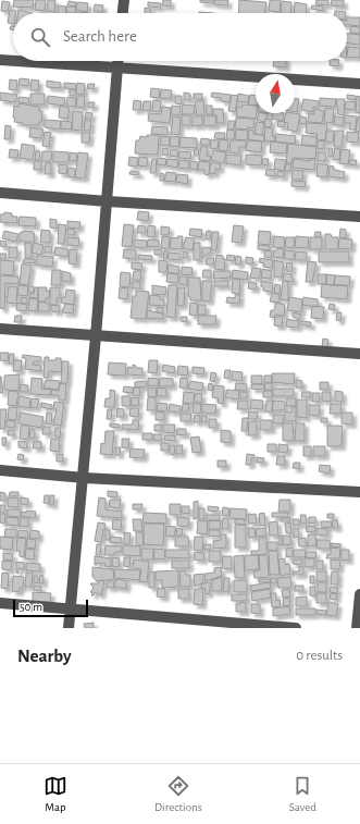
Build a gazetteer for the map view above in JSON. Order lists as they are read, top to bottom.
{
  "scale_bar": "50 m",
  "north": "top",
  "page": {
    "search": "Search here",
    "scale": "50 m",
    "heading": ["Nearby", "0 results"],
    "nav": ["Map", "Directions", "Saved"]
  }
}
